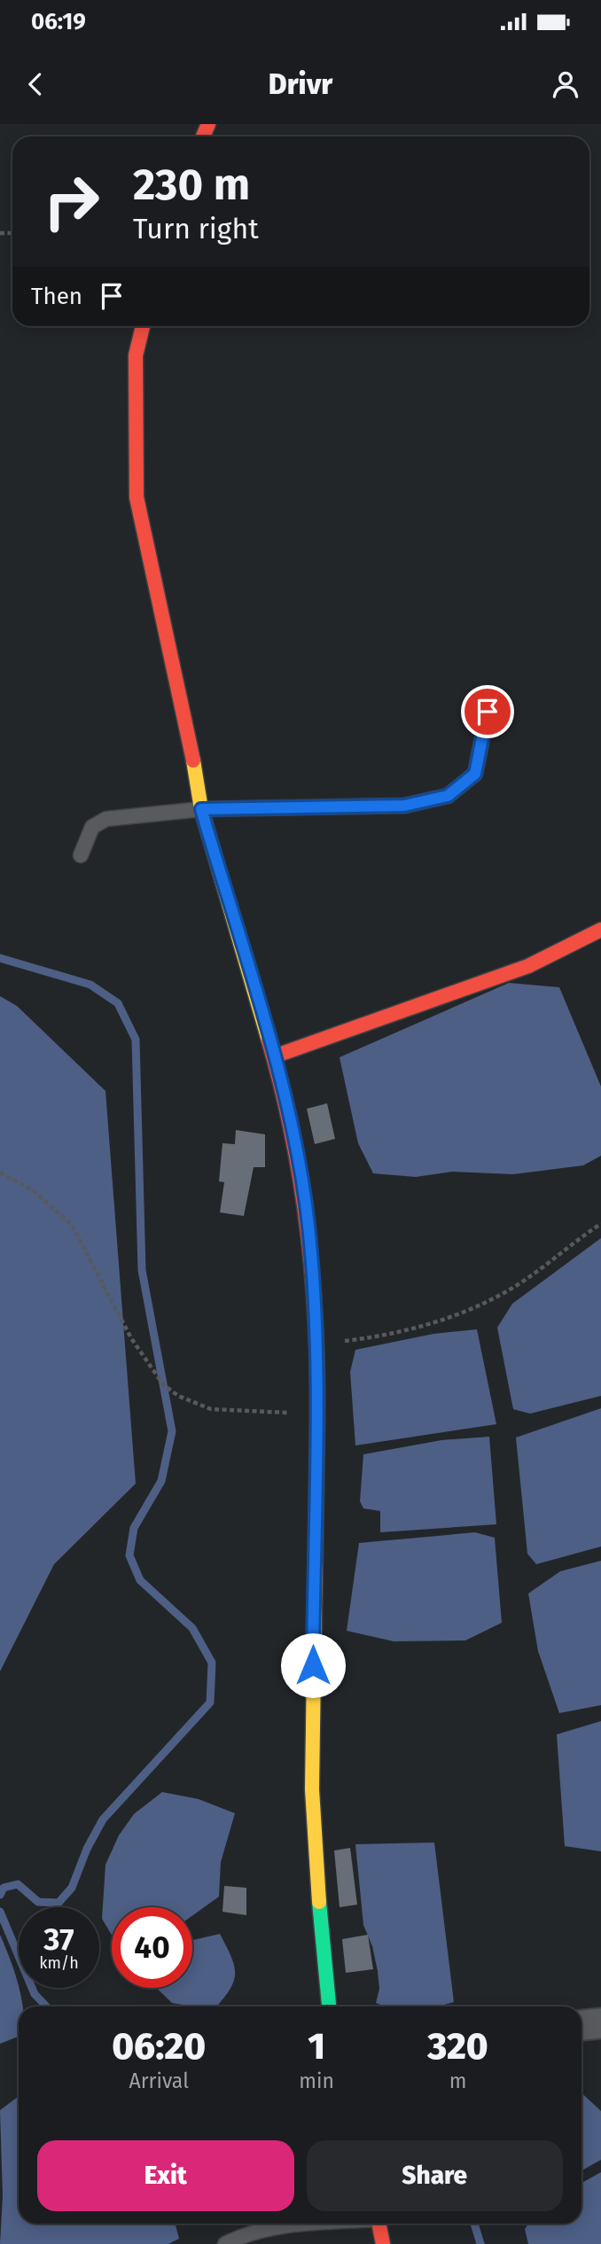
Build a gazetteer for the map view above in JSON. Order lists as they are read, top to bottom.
{
  "page": {
    "status": "06:19",
    "header": "Drivr",
    "turn": ["230 m", "Turn right"],
    "then": "Then",
    "speed": "37 km/h",
    "limit": "40",
    "eta": [
      "06:20",
      "Arrival",
      "1",
      "min",
      "320",
      "m"
    ],
    "buttons": ["Exit", "Share"]
  }
}
